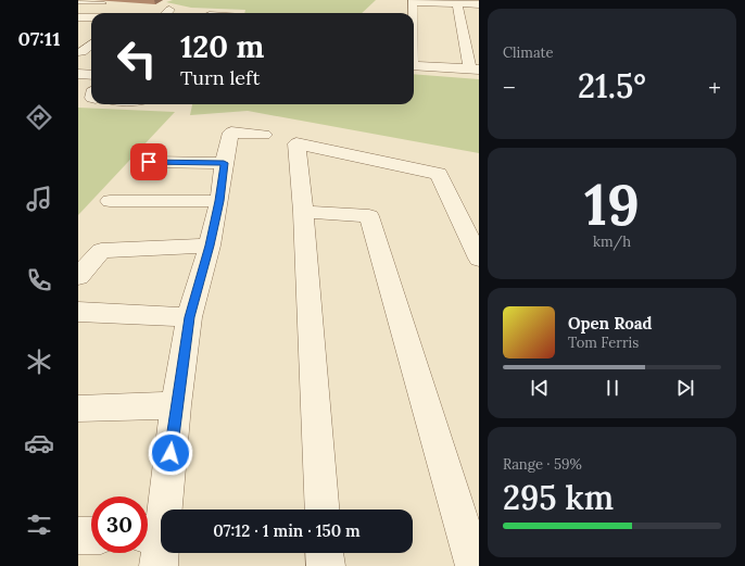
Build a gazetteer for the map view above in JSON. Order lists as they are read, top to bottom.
{
  "page": {
    "tabs": "07:11",
    "tile": [
      "Climate",
      ["19", "km/h"],
      ["Range · 59%", "295 km"]
    ],
    "turn": ["120 m", "Turn left"],
    "heat": ["−", "21.5°", "+"],
    "song": ["Open Road", "Tom Ferris"],
    "limit": "30",
    "trip": "07:12 · 1 min · 150 m"
  }
}
